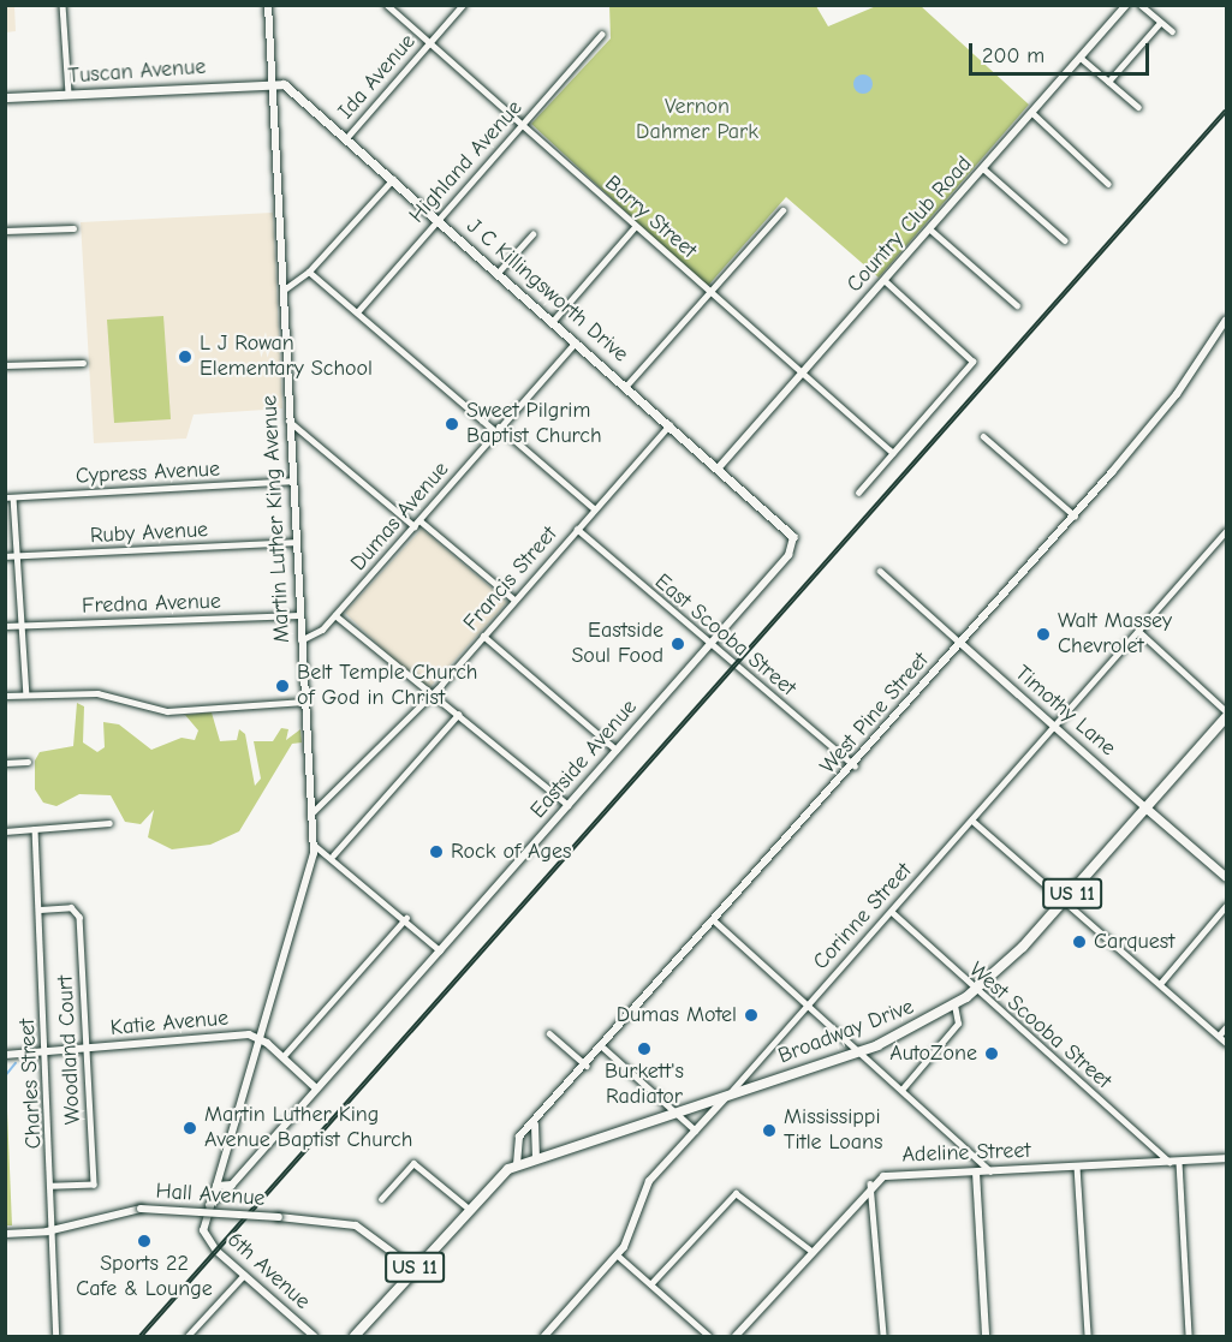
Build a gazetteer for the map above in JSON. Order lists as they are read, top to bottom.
{
  "streets": {
    "main road": [
      "Tuscan Avenue",
      "J C Killingsworth Drive",
      "Timothy Lane",
      "US 11",
      "Broadway Drive"
    ],
    "street": [
      "Ida Avenue",
      "Highland Avenue",
      "Barry Street",
      "Country Club Road",
      "Cypress Avenue",
      "Dumas Avenue",
      "Martin Luther King Avenue",
      "Ruby Avenue",
      "Francis Street",
      "Fredna Avenue",
      "East Scooba Street",
      "West Pine Street",
      "Eastside Avenue",
      "Corinne Street",
      "Katie Avenue",
      "West Scooba Street",
      "Woodland Court",
      "Charles Street",
      "Adeline Street",
      "Hall Avenue",
      "6th Avenue"
    ]
  },
  "crossings": [
    ["Tuscan Avenue", "J C Killingsworth Drive"],
    ["Tuscan Avenue", "Martin Luther King Avenue"],
    ["Ida Avenue", "Barry Street"],
    ["Ida Avenue", "J C Killingsworth Drive"],
    ["Highland Avenue", "Barry Street"],
    ["Highland Avenue", "J C Killingsworth Drive"],
    ["Barry Street", "Country Club Road"],
    ["Country Club Road", "J C Killingsworth Drive"],
    ["J C Killingsworth Drive", "Dumas Avenue"],
    ["J C Killingsworth Drive", "Martin Luther King Avenue"],
    ["J C Killingsworth Drive", "Francis Street"],
    ["J C Killingsworth Drive", "Eastside Avenue"],
    ["Cypress Avenue", "Martin Luther King Avenue"],
    ["Dumas Avenue", "Martin Luther King Avenue"],
    ["Martin Luther King Avenue", "Ruby Avenue"],
    ["Martin Luther King Avenue", "Francis Street"],
    ["Martin Luther King Avenue", "Fredna Avenue"],
    ["Martin Luther King Avenue", "Eastside Avenue"],
    ["Martin Luther King Avenue", "Katie Avenue"],
    ["Martin Luther King Avenue", "6th Avenue"],
    ["Francis Street", "East Scooba Street"],
    ["East Scooba Street", "West Pine Street"],
    ["East Scooba Street", "Eastside Avenue"],
    ["Timothy Lane", "West Pine Street"],
    ["Timothy Lane", "Corinne Street"],
    ["Timothy Lane", "Broadway Drive"],
    ["West Pine Street", "US 11"],
    ["Eastside Avenue", "Katie Avenue"],
    ["US 11", "Broadway Drive"],
    ["US 11", "Hall Avenue"],
    ["Corinne Street", "West Scooba Street"],
    ["Corinne Street", "Broadway Drive"],
    ["Katie Avenue", "Woodland Court"],
    ["Katie Avenue", "Charles Street"],
    ["West Scooba Street", "Broadway Drive"],
    ["West Scooba Street", "Adeline Street"],
    ["Woodland Court", "Charles Street"],
    ["Charles Street", "Hall Avenue"]
  ],
  "parks": ["Vernon Dahmer Park"],
  "places": [
    "L J Rowan Elementary School",
    "Sweet Pilgrim Baptist Church",
    "Walt Massey Chevrolet",
    "Eastside Soul Food",
    "Belt Temple Church of God in Christ",
    "Rock of Ages",
    "Carquest",
    "Dumas Motel",
    "Burkett's Radiator",
    "AutoZone",
    "Martin Luther King Avenue Baptist Church",
    "Mississippi Title Loans",
    "Sports 22 Cafe & Lounge"
  ],
  "scale_bar": "200 m"
}
